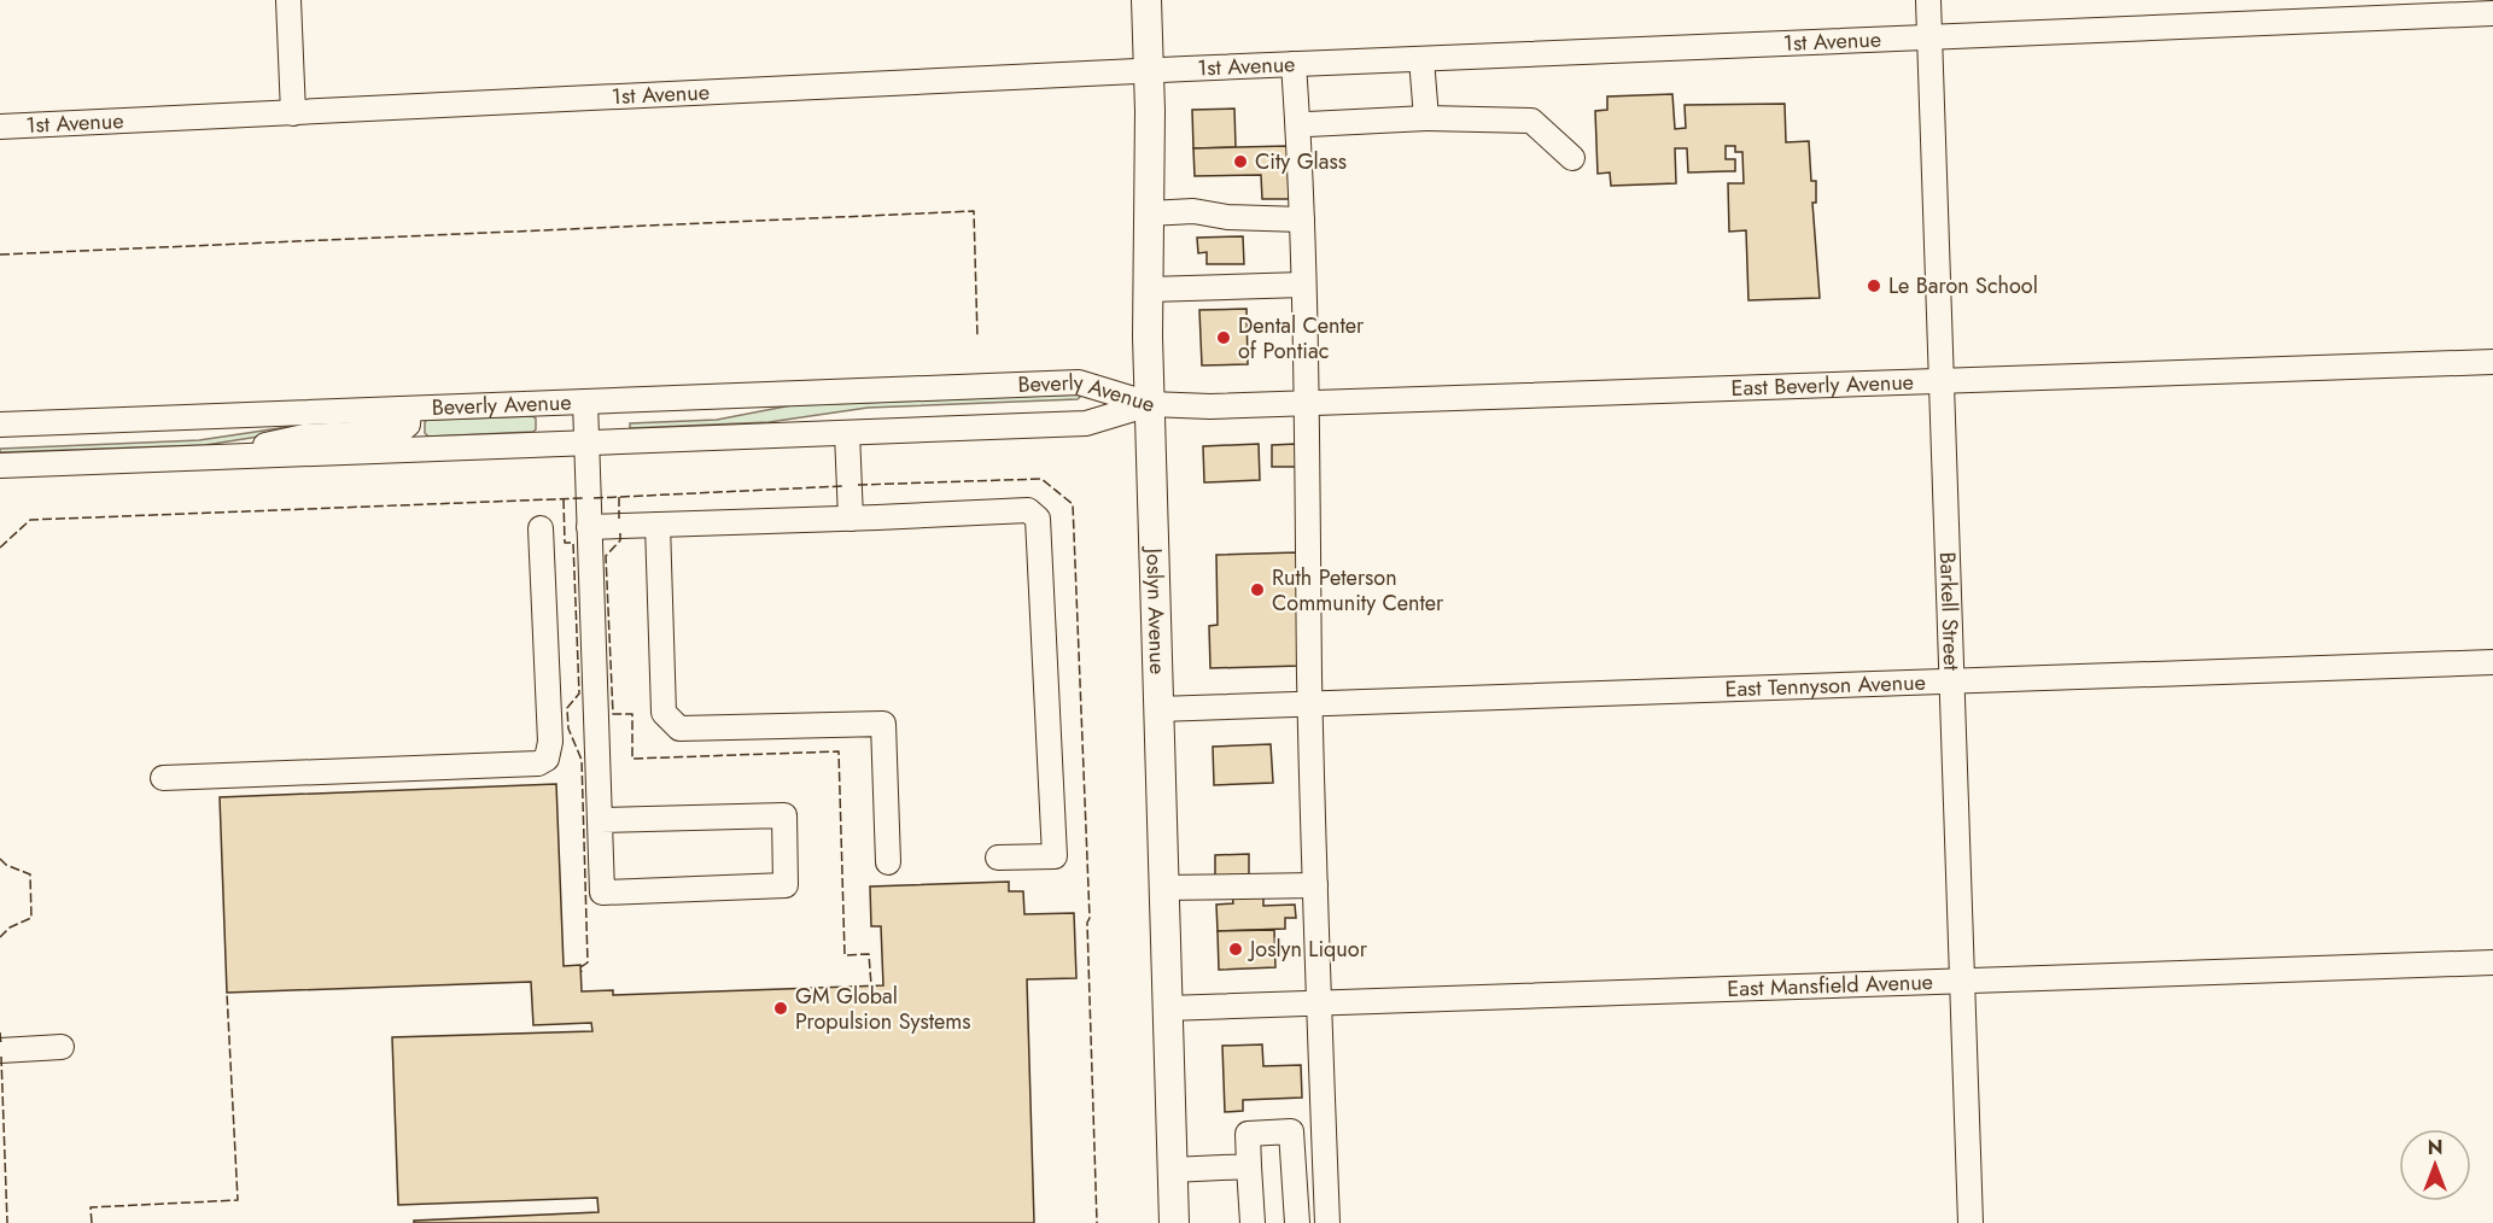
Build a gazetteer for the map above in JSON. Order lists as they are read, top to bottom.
{
  "streets": {
    "main road": ["Joslyn Avenue"],
    "street": [
      "1st Avenue",
      "East Beverly Avenue",
      "Beverly Avenue",
      "Barkell Street",
      "East Tennyson Avenue",
      "East Mansfield Avenue"
    ]
  },
  "crossings": [
    ["1st Avenue", "Joslyn Avenue"],
    ["1st Avenue", "Barkell Street"],
    ["East Beverly Avenue", "Beverly Avenue"],
    ["East Beverly Avenue", "Joslyn Avenue"],
    ["East Beverly Avenue", "Barkell Street"],
    ["Beverly Avenue", "Joslyn Avenue"],
    ["Joslyn Avenue", "East Tennyson Avenue"],
    ["Joslyn Avenue", "East Mansfield Avenue"],
    ["Barkell Street", "East Tennyson Avenue"],
    ["Barkell Street", "East Mansfield Avenue"]
  ],
  "places": [
    "City Glass",
    "Le Baron School",
    "Dental Center of Pontiac",
    "Ruth Peterson Community Center",
    "Joslyn Liquor",
    "GM Global Propulsion Systems"
  ],
  "north": "top"
}
